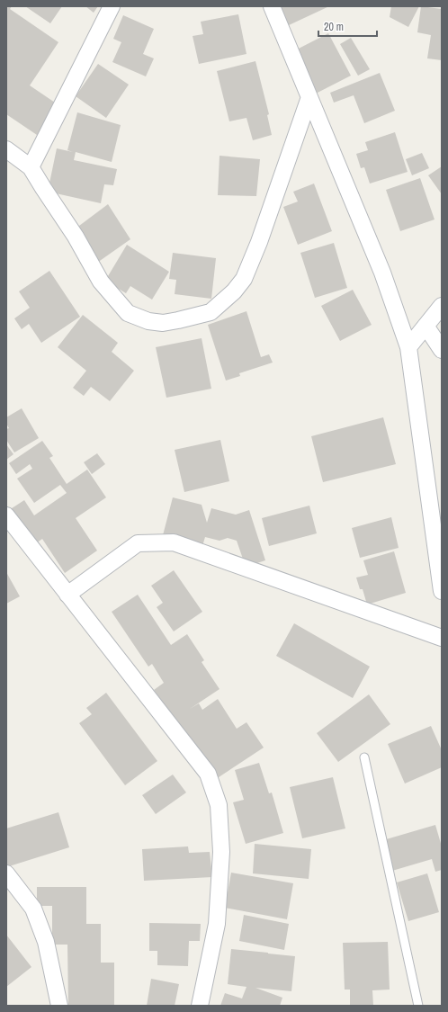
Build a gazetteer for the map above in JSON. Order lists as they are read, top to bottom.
{
  "scale_bar": "20 m"
}
